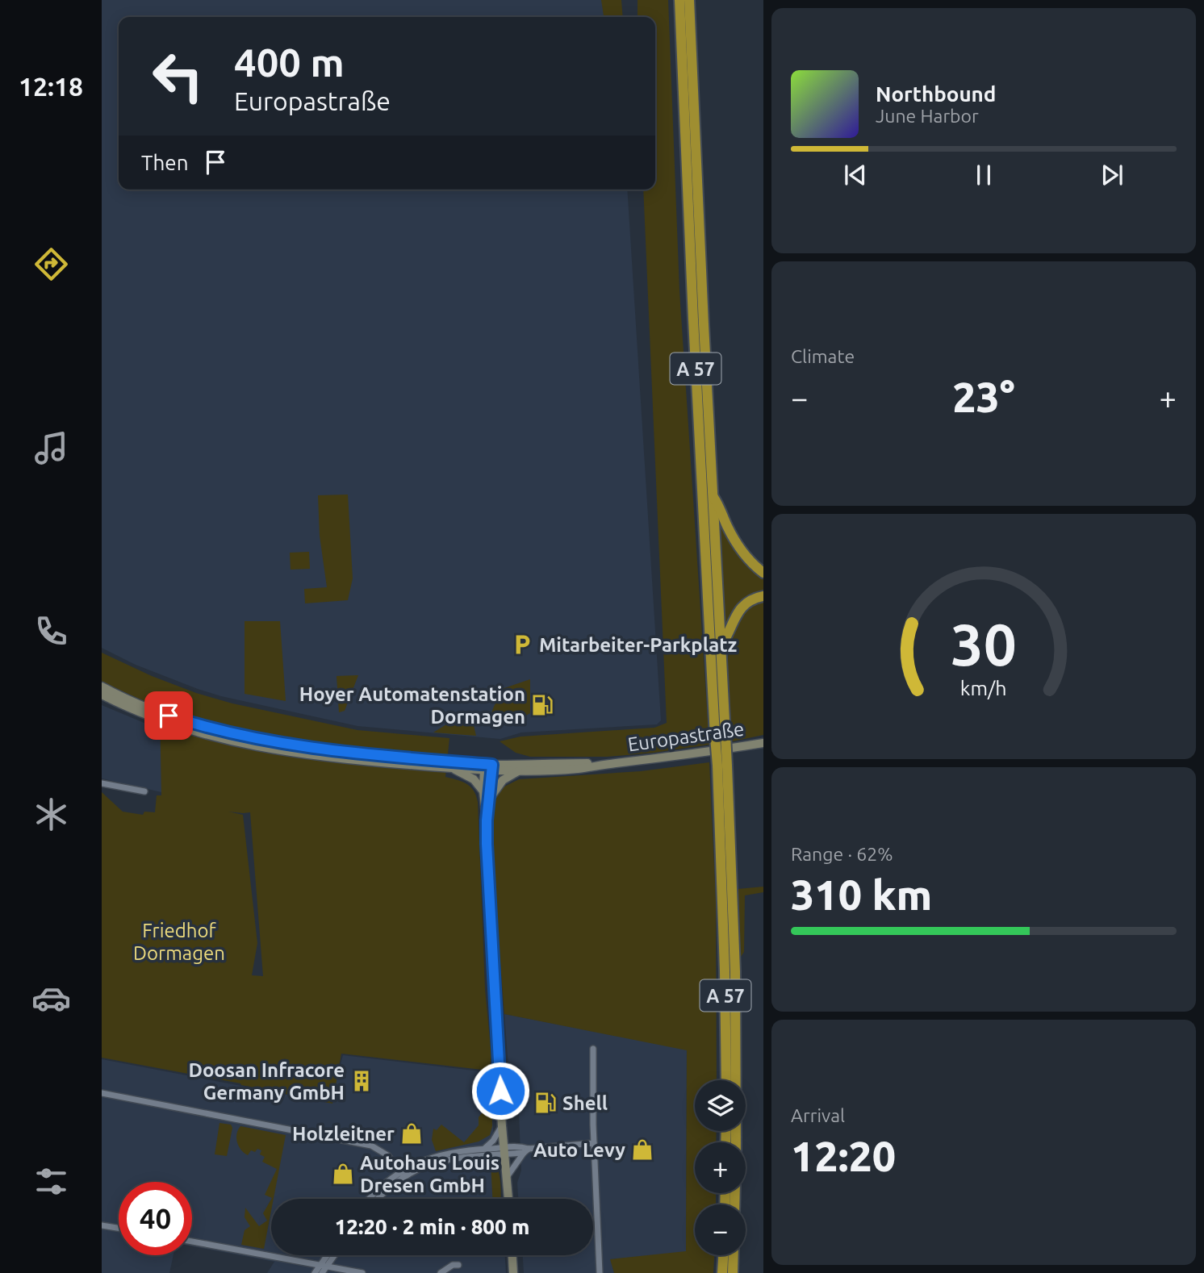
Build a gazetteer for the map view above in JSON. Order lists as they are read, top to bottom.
{
  "streets": {
    "highway": ["A 57"],
    "main road": ["Europastraße"]
  },
  "parks": ["Friedhof Dormagen"],
  "places": {
    "parking": ["Mitarbeiter-Parkplatz"],
    "fuel station": ["Hoyer Automatenstation Dormagen", "Shell"],
    "building": ["Doosan Infracore Germany GmbH"],
    "shop": ["Holzleitner", "Auto Levy", "Autohaus Louis Dresen GmbH"]
  },
  "page": {
    "tabs": "12:18",
    "turn": ["400 m", "Europastraße"],
    "song": ["Northbound", "June Harbor"],
    "then": "Then",
    "tile": [
      "Climate",
      ["Range · 62%", "310 km"],
      ["Arrival", "12:20"]
    ],
    "heat": ["−", "23°", "+"],
    "map_buttons": ["+", "−"],
    "limit": "40",
    "trip": "12:20 · 2 min · 800 m",
    "gauge": ["30", "km/h"]
  }
}
